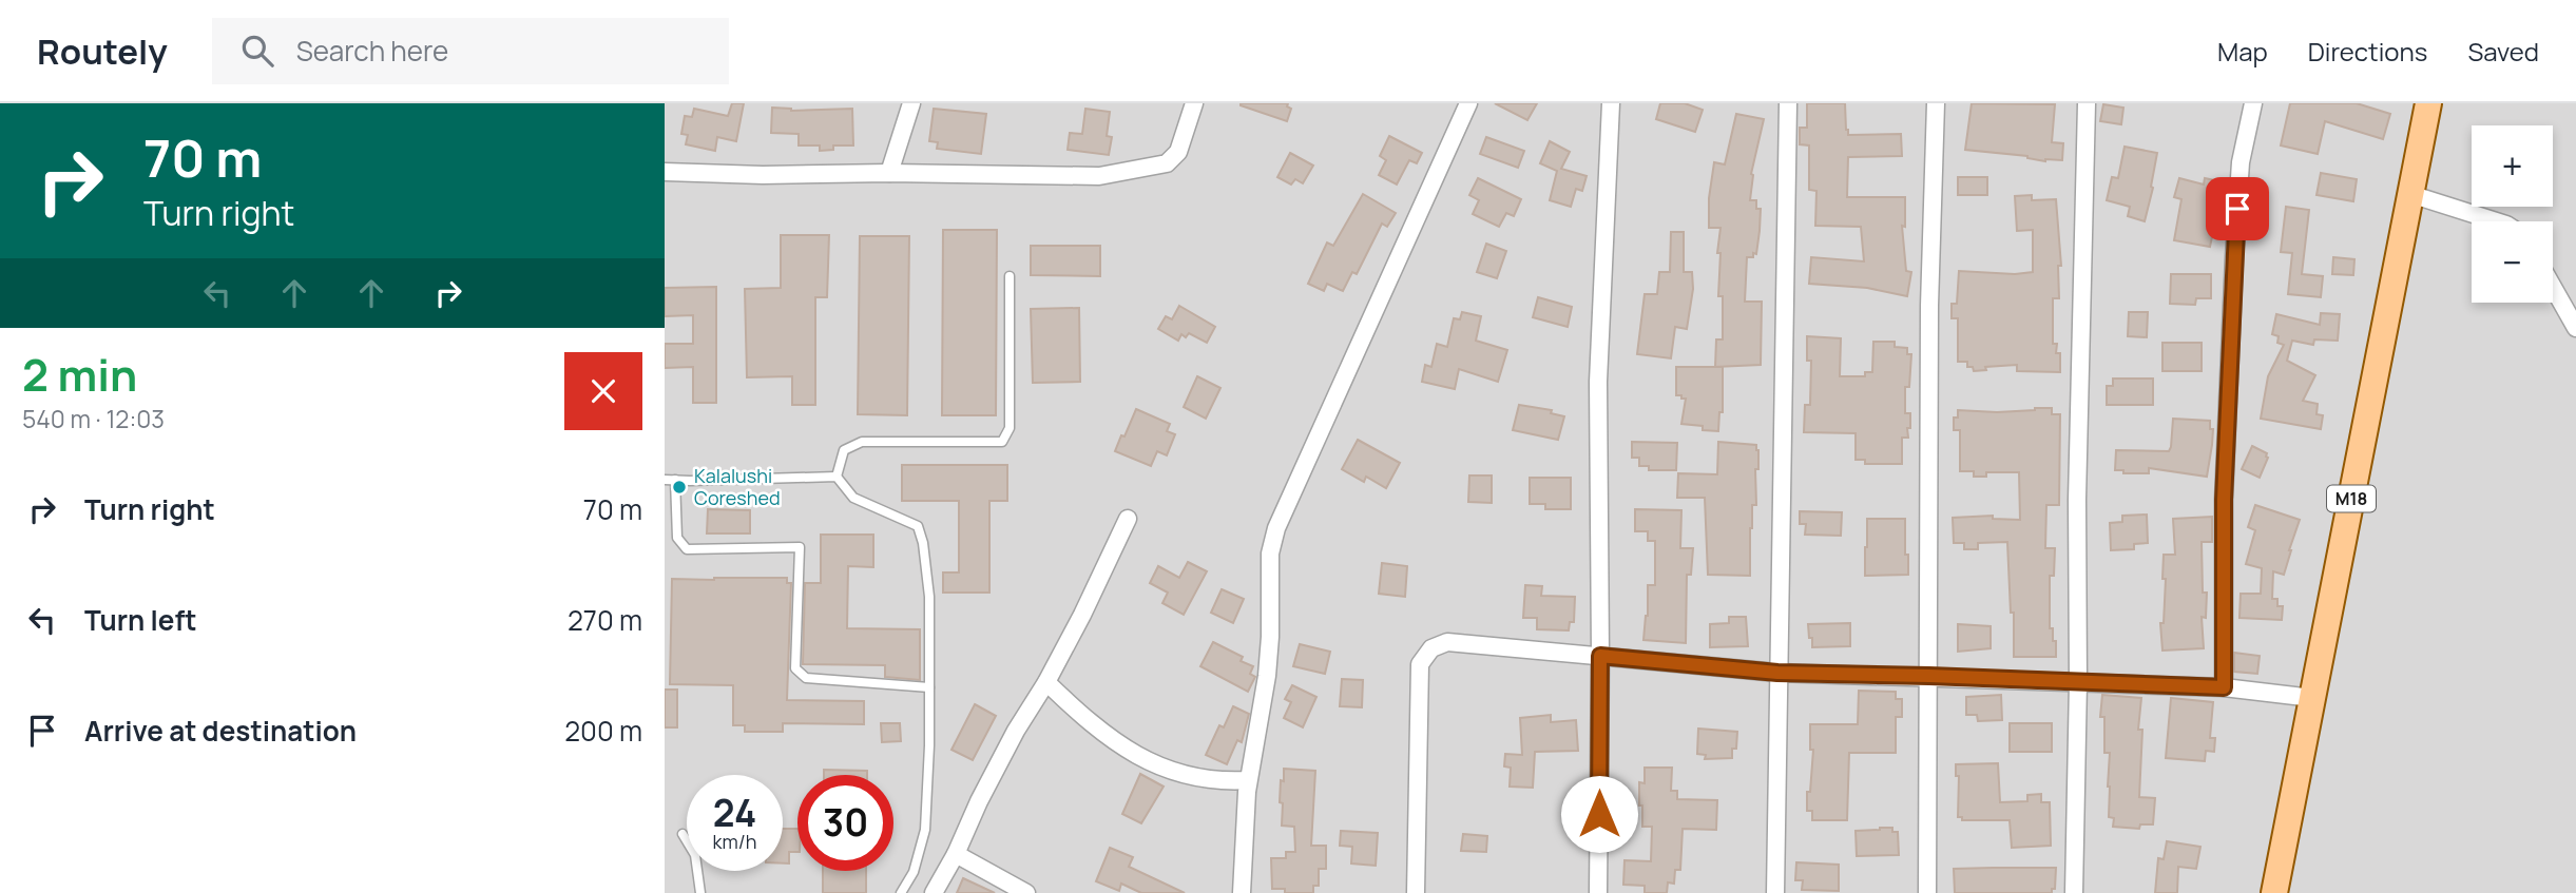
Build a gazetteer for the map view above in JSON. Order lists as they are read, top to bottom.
{
  "streets": {
    "main road": ["M18"]
  },
  "places": ["Kalalushi Coreshed"],
  "page": {
    "header": "Routely",
    "search": "Search here",
    "nav": ["Map", "Directions", "Saved"],
    "turn": ["70 m", "Turn right"],
    "map_buttons": ["+", "−"],
    "heading": ["2 min", "540 m · 12:03"],
    "list": [
      {
        "name": "Turn right",
        "value": "70 m"
      },
      {
        "name": "Turn left",
        "value": "270 m"
      },
      {
        "name": "Arrive at destination",
        "value": "200 m"
      }
    ],
    "speed": "24 km/h",
    "limit": "30"
  }
}
